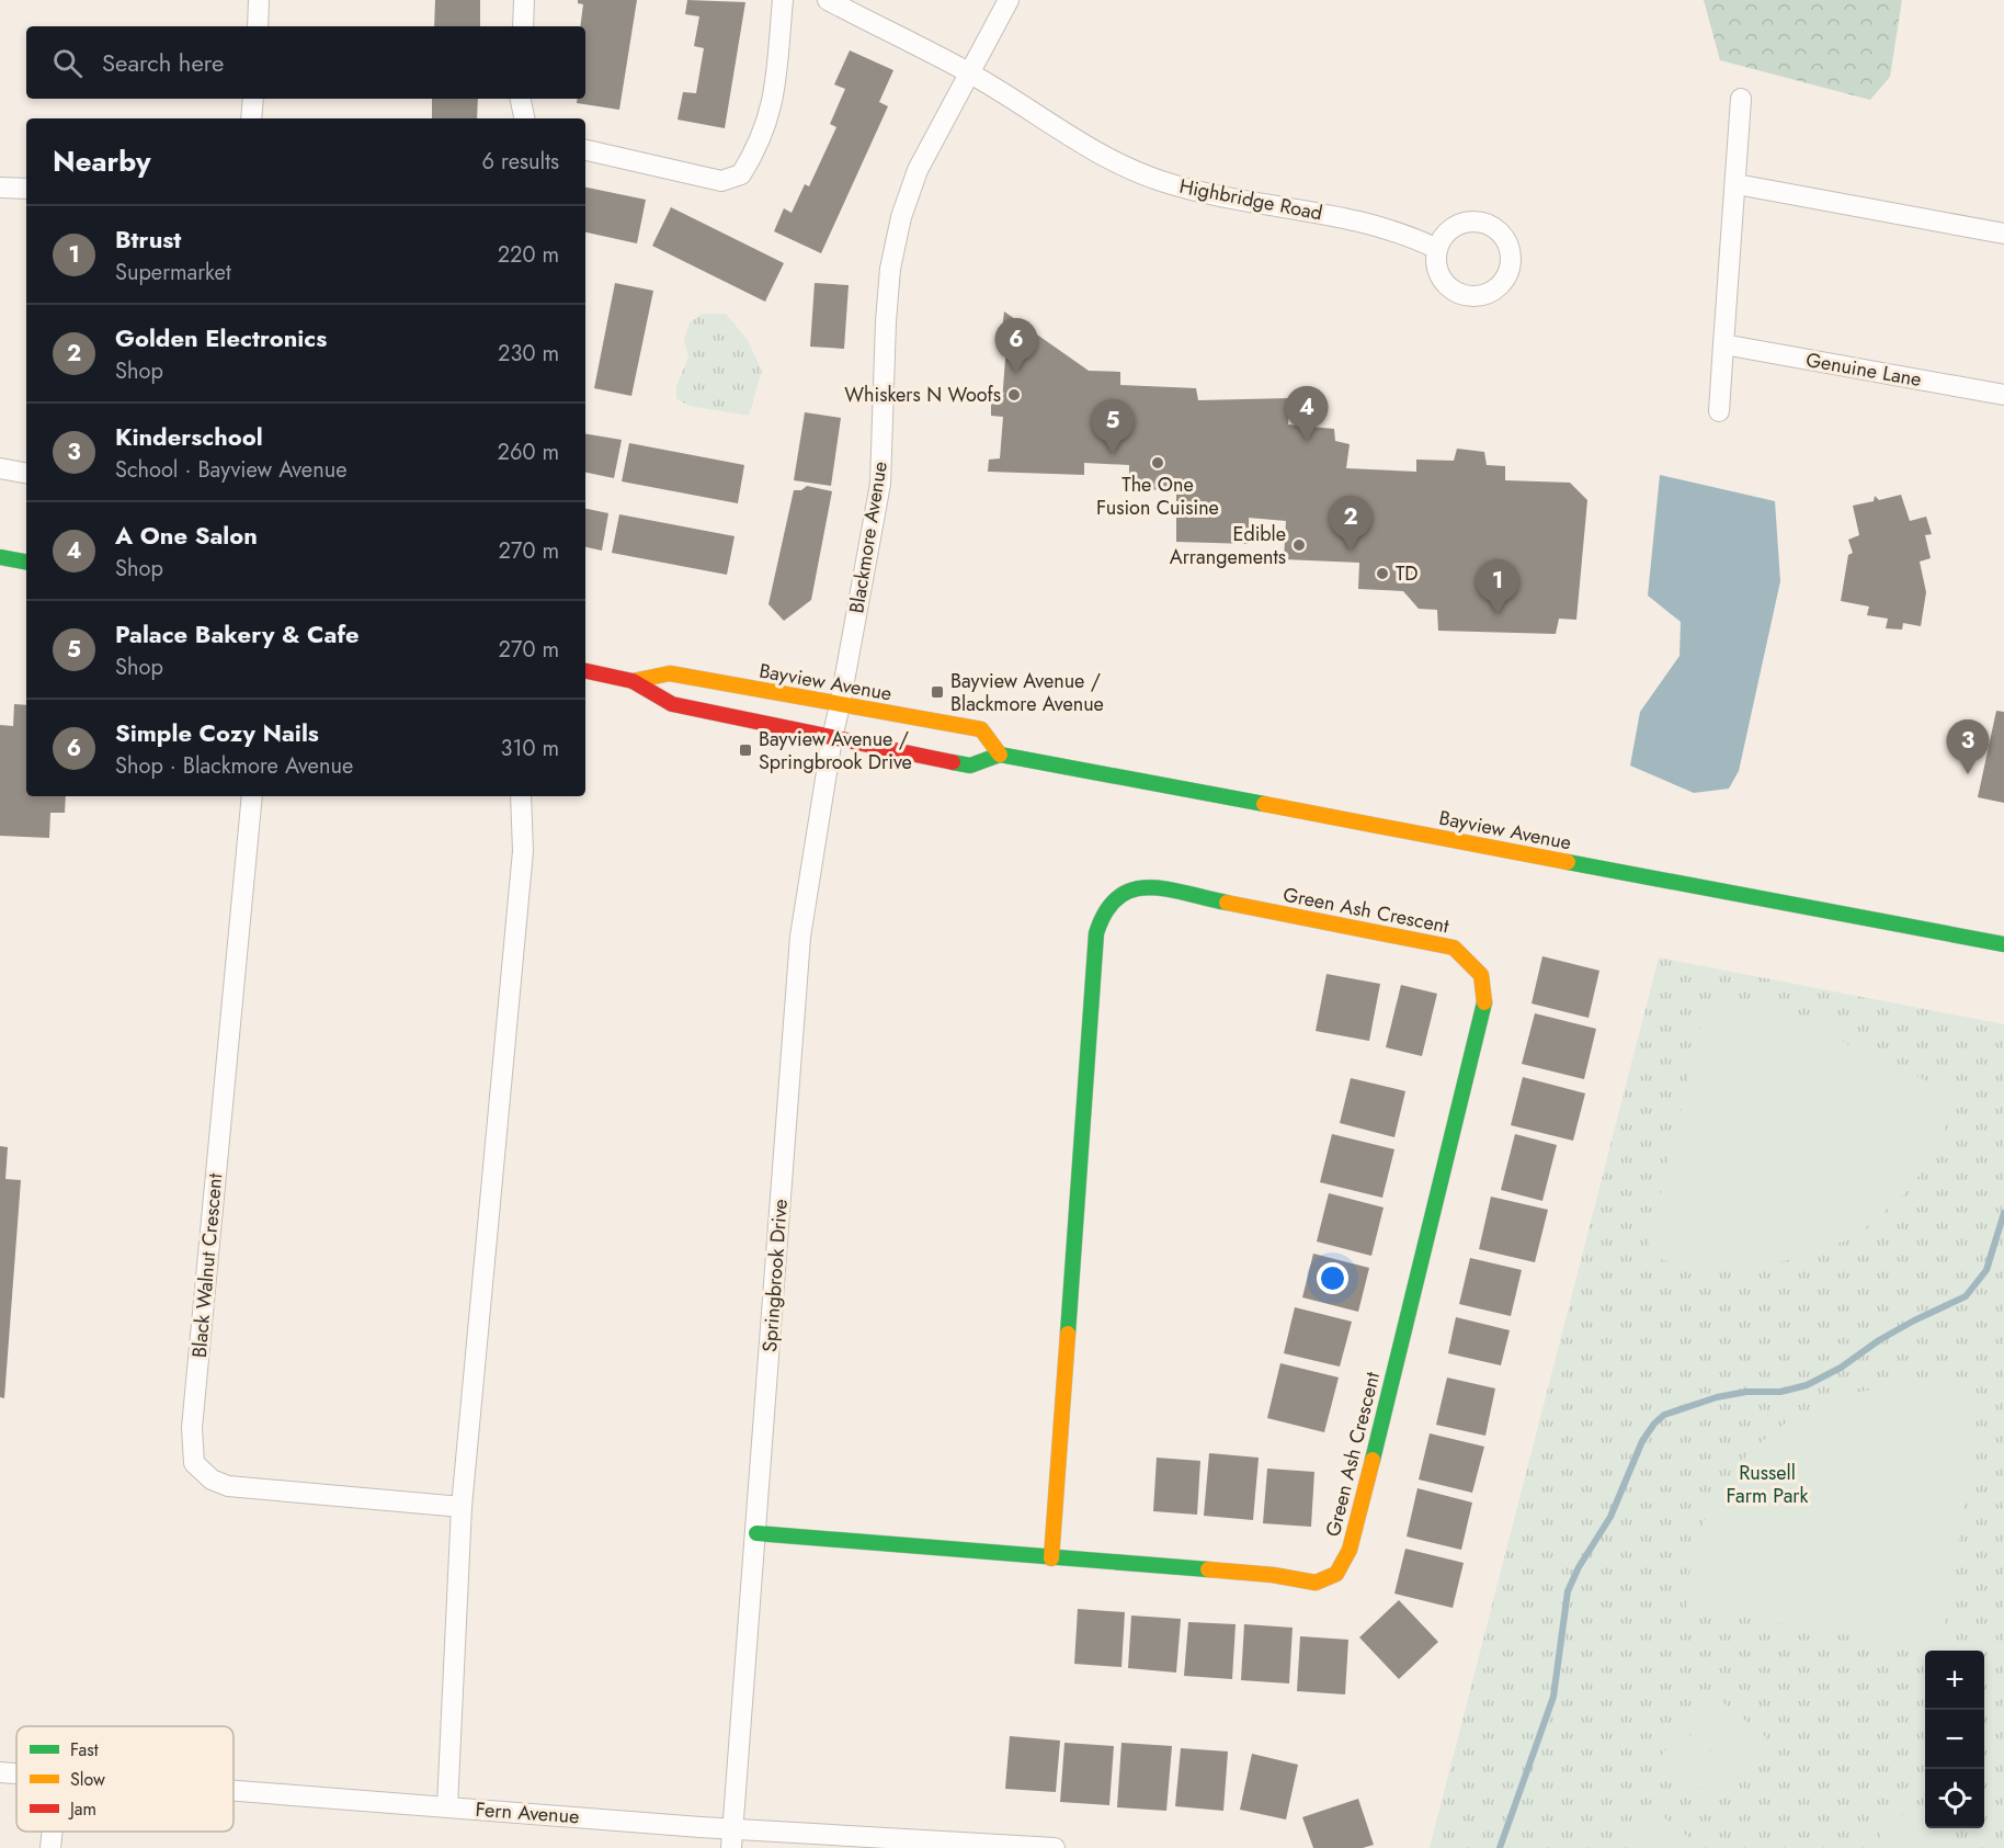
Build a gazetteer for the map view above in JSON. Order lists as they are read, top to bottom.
{
  "streets": {
    "street": [
      "Highbridge Road",
      "Genuine Lane",
      "Blackmore Avenue",
      "Bayview Avenue",
      "Green Ash Crescent",
      "Black Walnut Crescent",
      "Springbrook Drive",
      "Fern Avenue"
    ]
  },
  "crossings": [
    ["Highbridge Road", "Blackmore Avenue"],
    ["Blackmore Avenue", "Bayview Avenue"],
    ["Blackmore Avenue", "Springbrook Drive"],
    ["Bayview Avenue", "Springbrook Drive"],
    ["Green Ash Crescent", "Springbrook Drive"],
    ["Springbrook Drive", "Fern Avenue"]
  ],
  "parks": ["Russell Farm Park"],
  "places": {
    "other": [
      "Whiskers N Woofs",
      "The One Fusion Cuisine",
      "Edible Arrangements",
      "TD"
    ],
    "transit": ["Bayview Avenue / Blackmore Avenue", "Bayview Avenue / Springbrook Drive"]
  },
  "legend": ["Fast", "Slow", "Jam"],
  "page": {
    "search": "Search here",
    "heading": ["Nearby", "6 results"],
    "list": [
      {
        "mark": "1",
        "name": "Btrust",
        "note": "Supermarket",
        "value": "220 m"
      },
      {
        "mark": "2",
        "name": "Golden Electronics",
        "note": "Shop",
        "value": "230 m"
      },
      {
        "mark": "3",
        "name": "Kinderschool",
        "note": "School · Bayview Avenue",
        "value": "260 m"
      },
      {
        "mark": "4",
        "name": "A One Salon",
        "note": "Shop",
        "value": "270 m"
      },
      {
        "mark": "5",
        "name": "Palace Bakery & Cafe",
        "note": "Shop",
        "value": "270 m"
      },
      {
        "mark": "6",
        "name": "Simple Cozy Nails",
        "note": "Shop · Blackmore Avenue",
        "value": "310 m"
      }
    ],
    "pins": [
      "6",
      "4",
      "5",
      "2",
      "1",
      "3"
    ],
    "map_buttons": ["+", "−"]
  }
}
